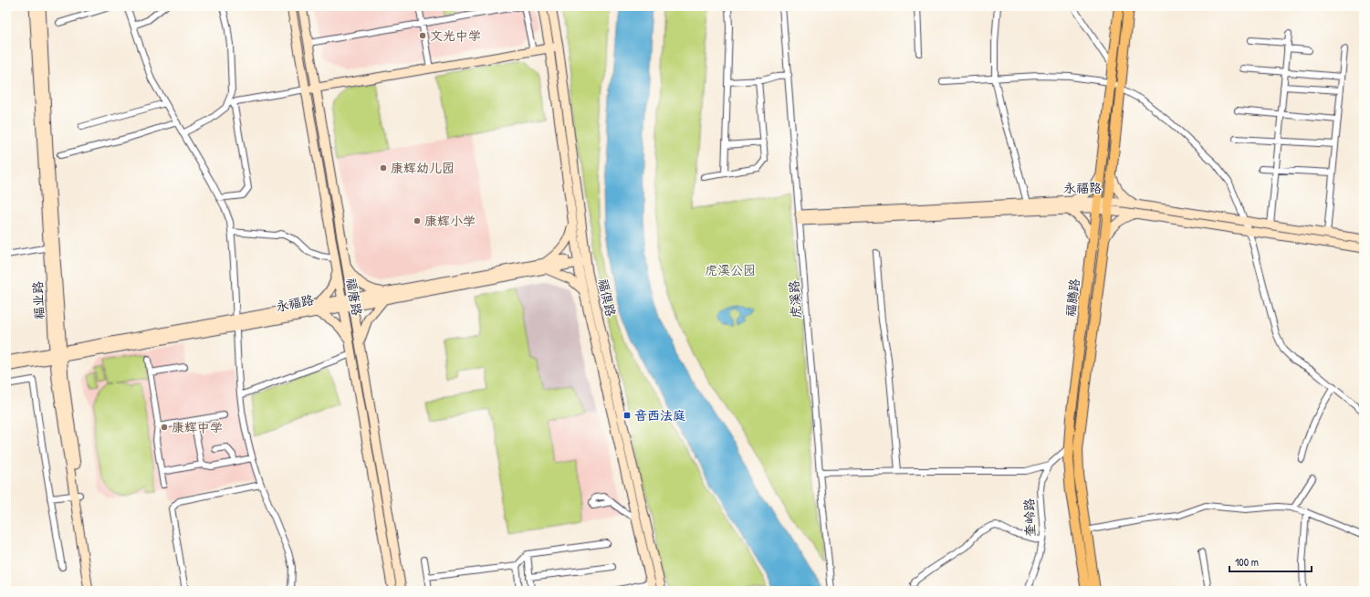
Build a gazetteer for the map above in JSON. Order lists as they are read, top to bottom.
{
  "streets": {
    "main road": ["福腾路"],
    "street": [
      "永福路",
      "福唐路",
      "福俱路",
      "虎溪路",
      "福业路",
      "奎岭路"
    ]
  },
  "crossings": [
    ["永福路", "福唐路"],
    ["永福路", "福俱路"],
    ["永福路", "福腾路"],
    ["永福路", "虎溪路"],
    ["永福路", "福业路"]
  ],
  "parks": ["虎溪公园"],
  "places": {
    "other": [
      "文光中学",
      "康辉幼儿园",
      "康辉小学",
      "康辉中学"
    ],
    "transit": ["音西法庭"]
  },
  "scale_bar": "100 m"
}
